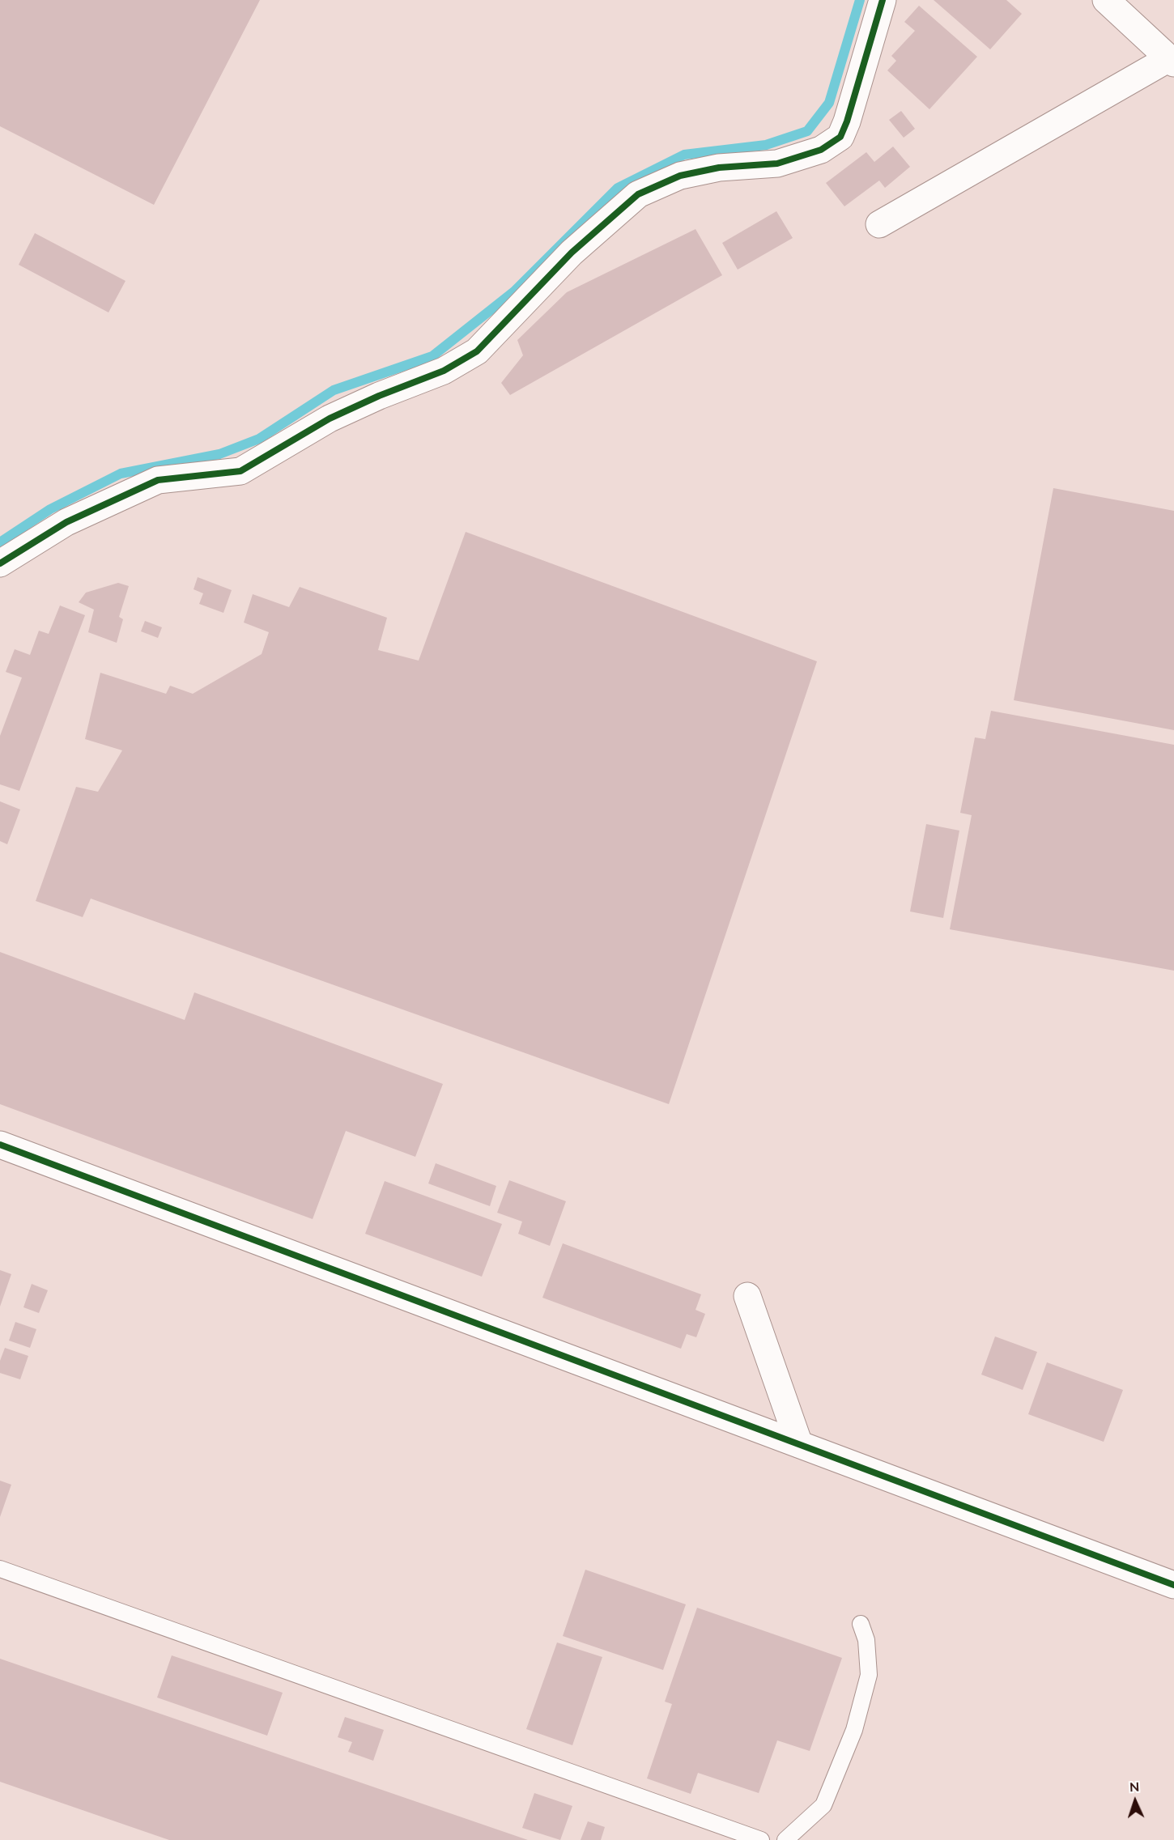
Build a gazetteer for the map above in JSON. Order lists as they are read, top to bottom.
{
  "north": "top"
}
